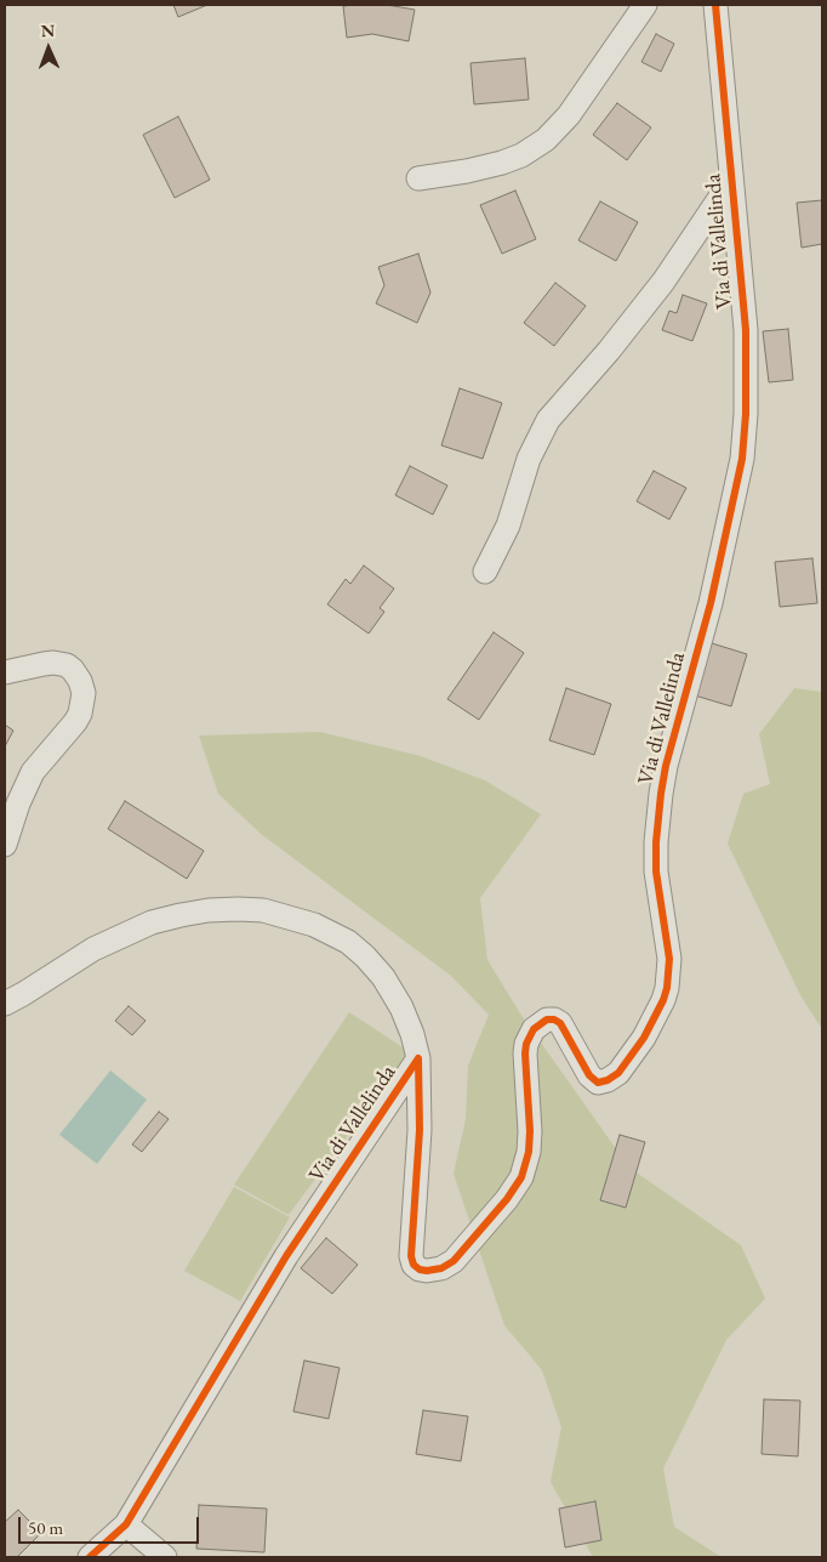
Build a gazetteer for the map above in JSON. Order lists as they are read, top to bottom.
{
  "streets": {
    "street": ["Via di Vallelinda"]
  },
  "scale_bar": "50 m",
  "north": "top"
}
